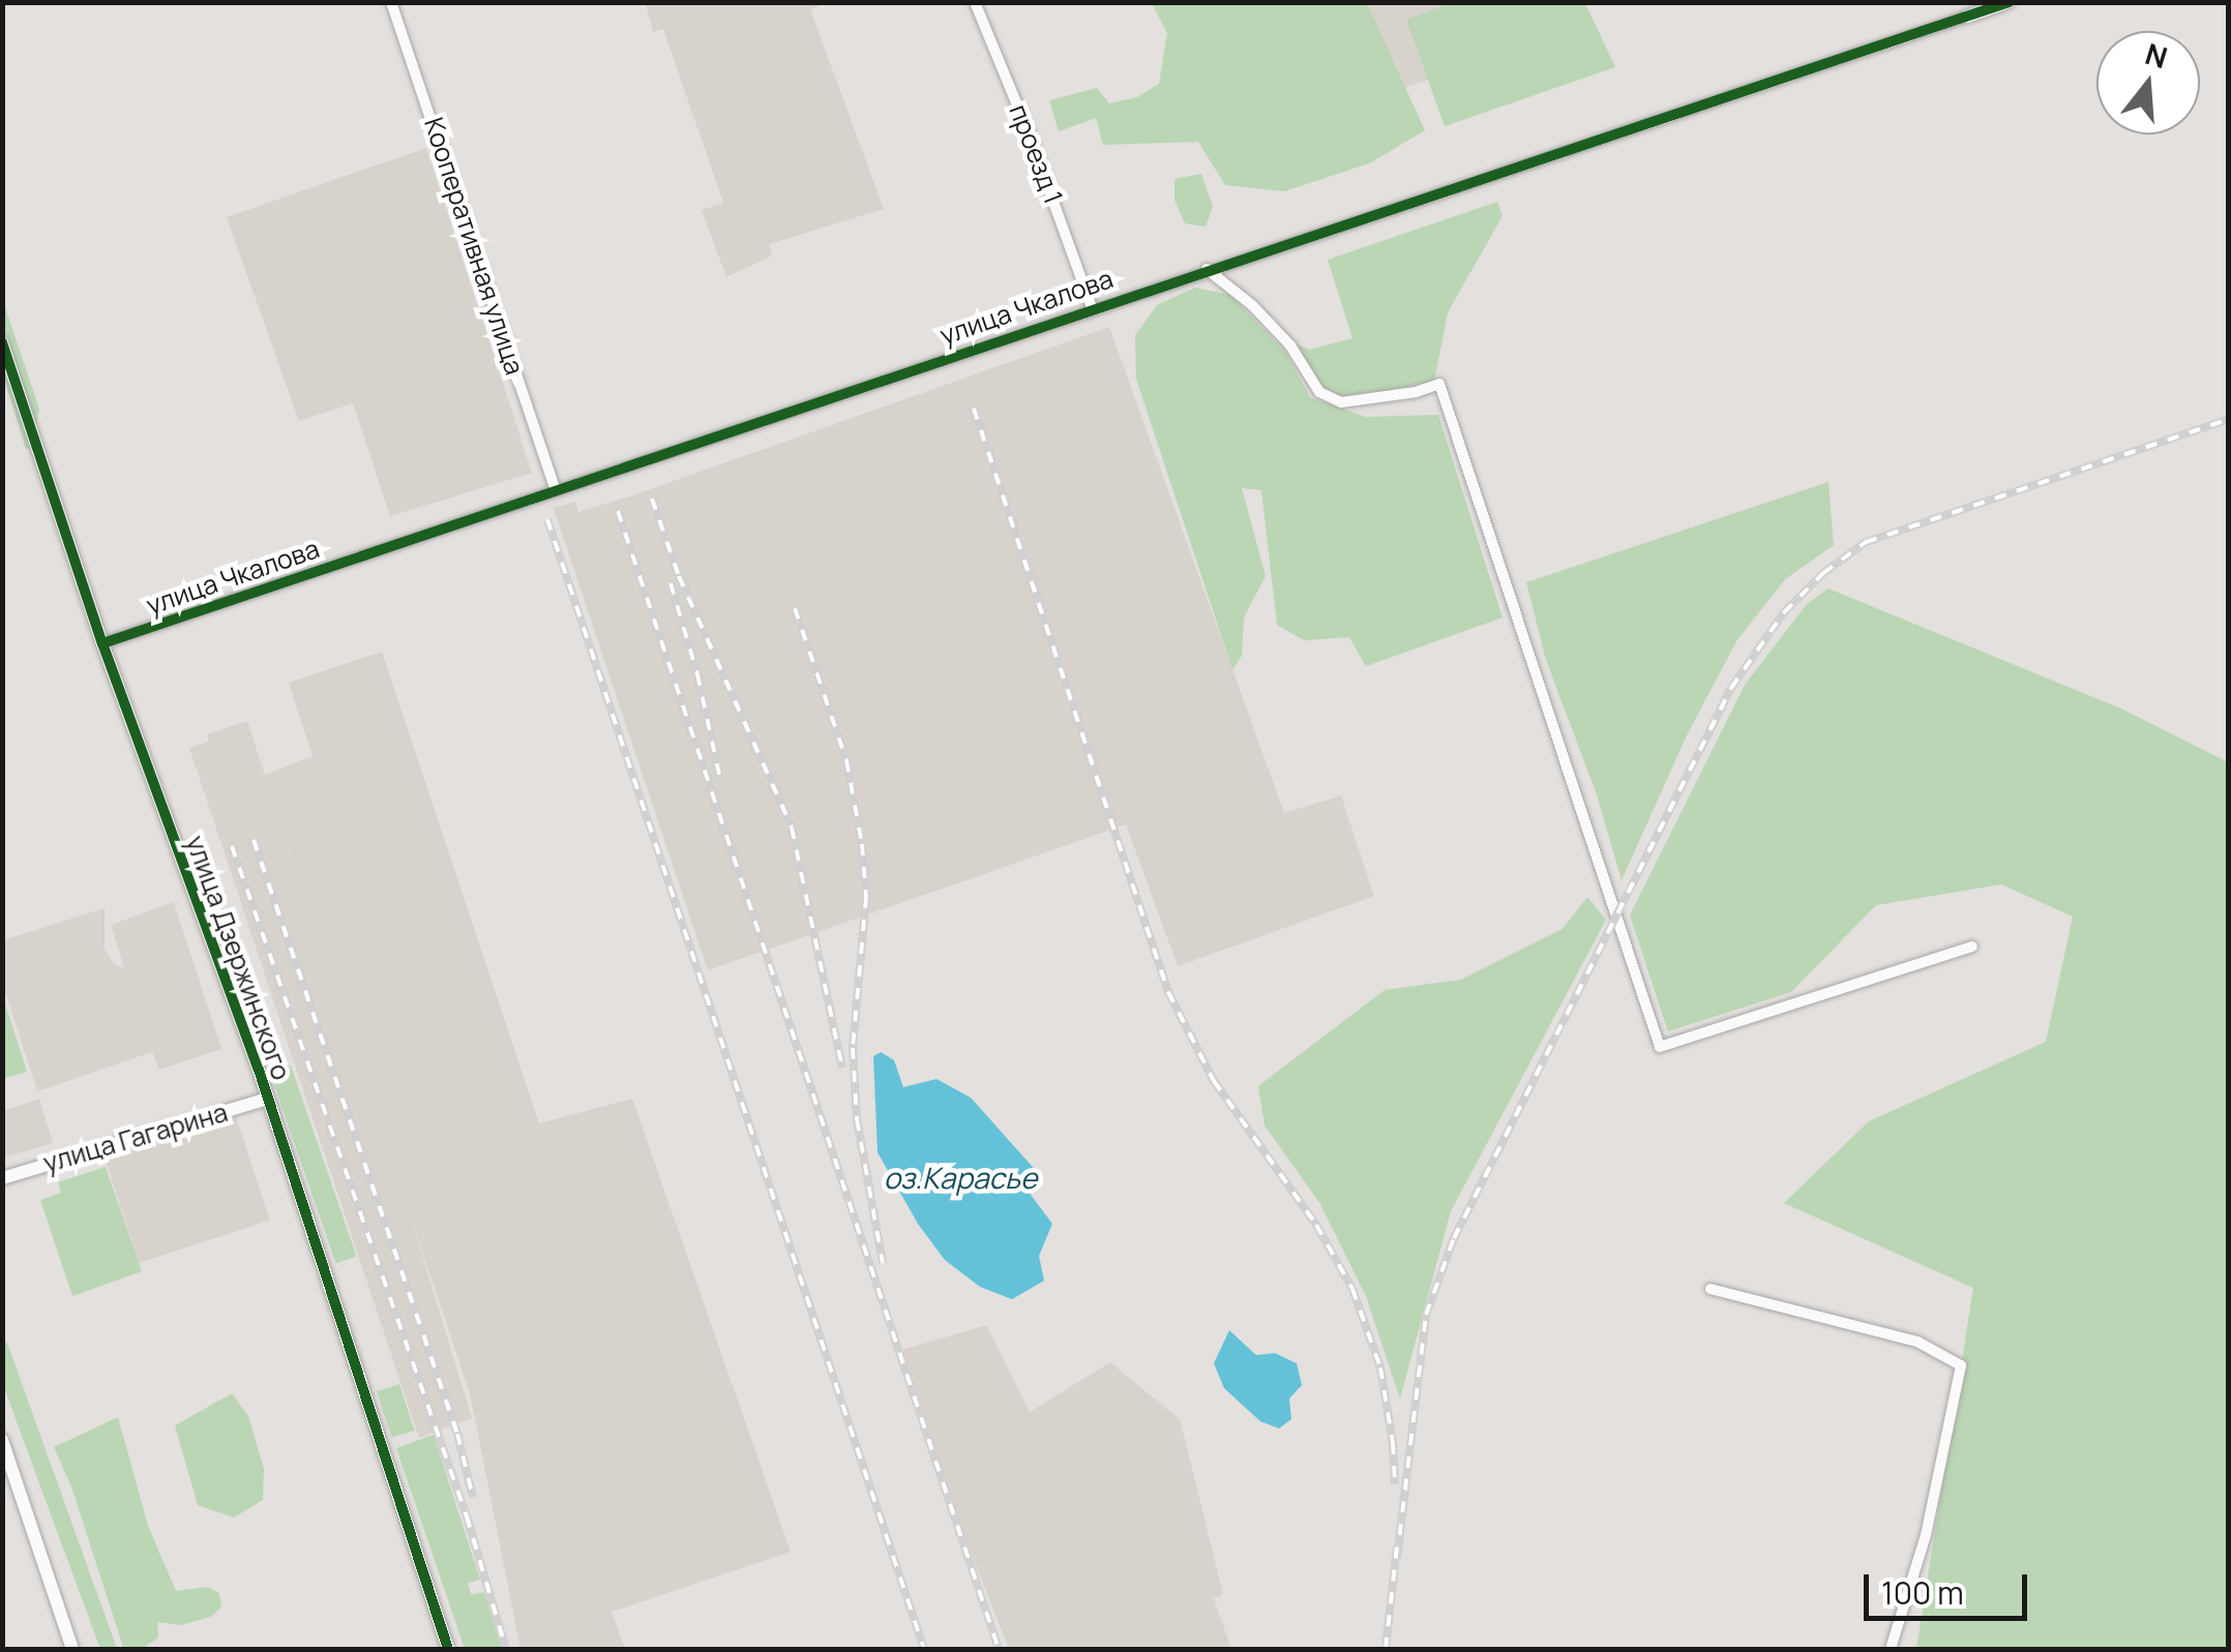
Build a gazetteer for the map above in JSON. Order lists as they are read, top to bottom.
{
  "streets": {
    "street": [
      "проезд 1",
      "Кооперативная улица",
      "улица Чкалова",
      "улица Дзержинского",
      "улица Гагарина"
    ]
  },
  "crossings": [
    ["проезд 1", "улица Чкалова"],
    ["Кооперативная улица", "улица Чкалова"],
    ["улица Чкалова", "улица Дзержинского"],
    ["улица Дзержинского", "улица Гагарина"]
  ],
  "water": ["оз.Карасье"],
  "scale_bar": "100 m",
  "north": "top"
}
